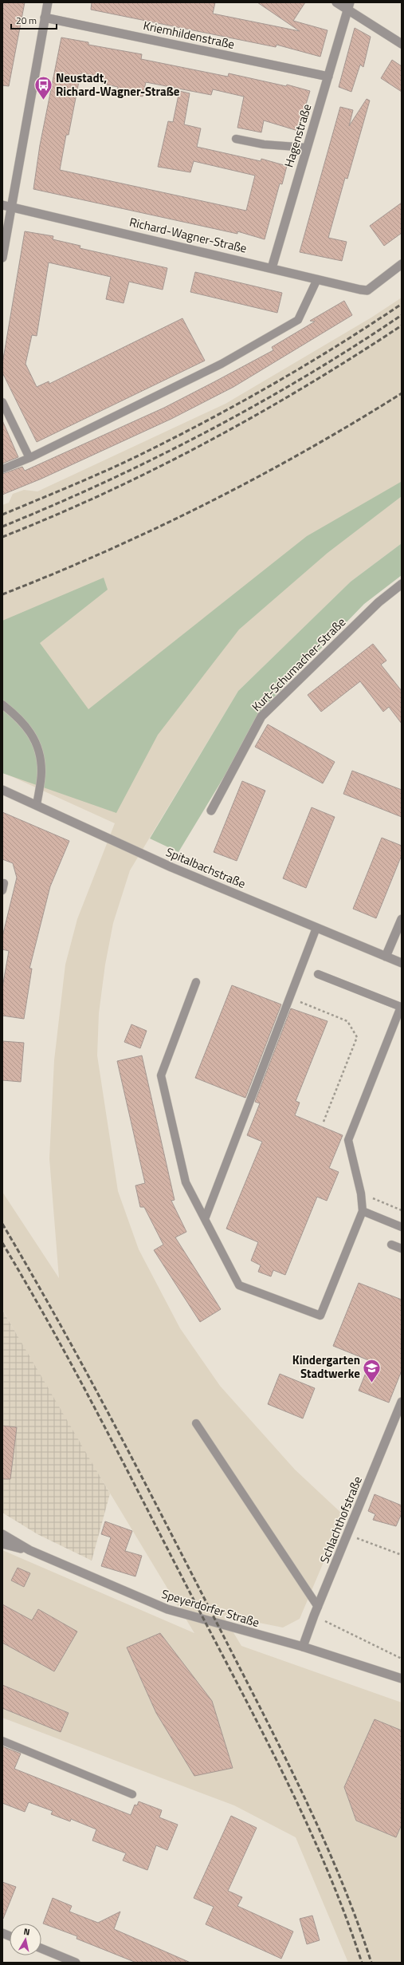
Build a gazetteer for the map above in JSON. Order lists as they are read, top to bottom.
{
  "streets": {
    "street": [
      "Kriemhildenstraße",
      "Hagenstraße",
      "Richard-Wagner-Straße",
      "Kurt-Schumacher-Straße",
      "Spitalbachstraße",
      "Schlachthofstraße",
      "Speyerdorfer Straße"
    ]
  },
  "crossings": [
    ["Kriemhildenstraße", "Hagenstraße"],
    ["Hagenstraße", "Richard-Wagner-Straße"],
    ["Schlachthofstraße", "Speyerdorfer Straße"]
  ],
  "places": {
    "bus stop": ["Neustadt, Richard-Wagner-Straße"],
    "school or university": ["Kindergarten Stadtwerke"]
  },
  "scale_bar": "20 m",
  "north": "top"
}
